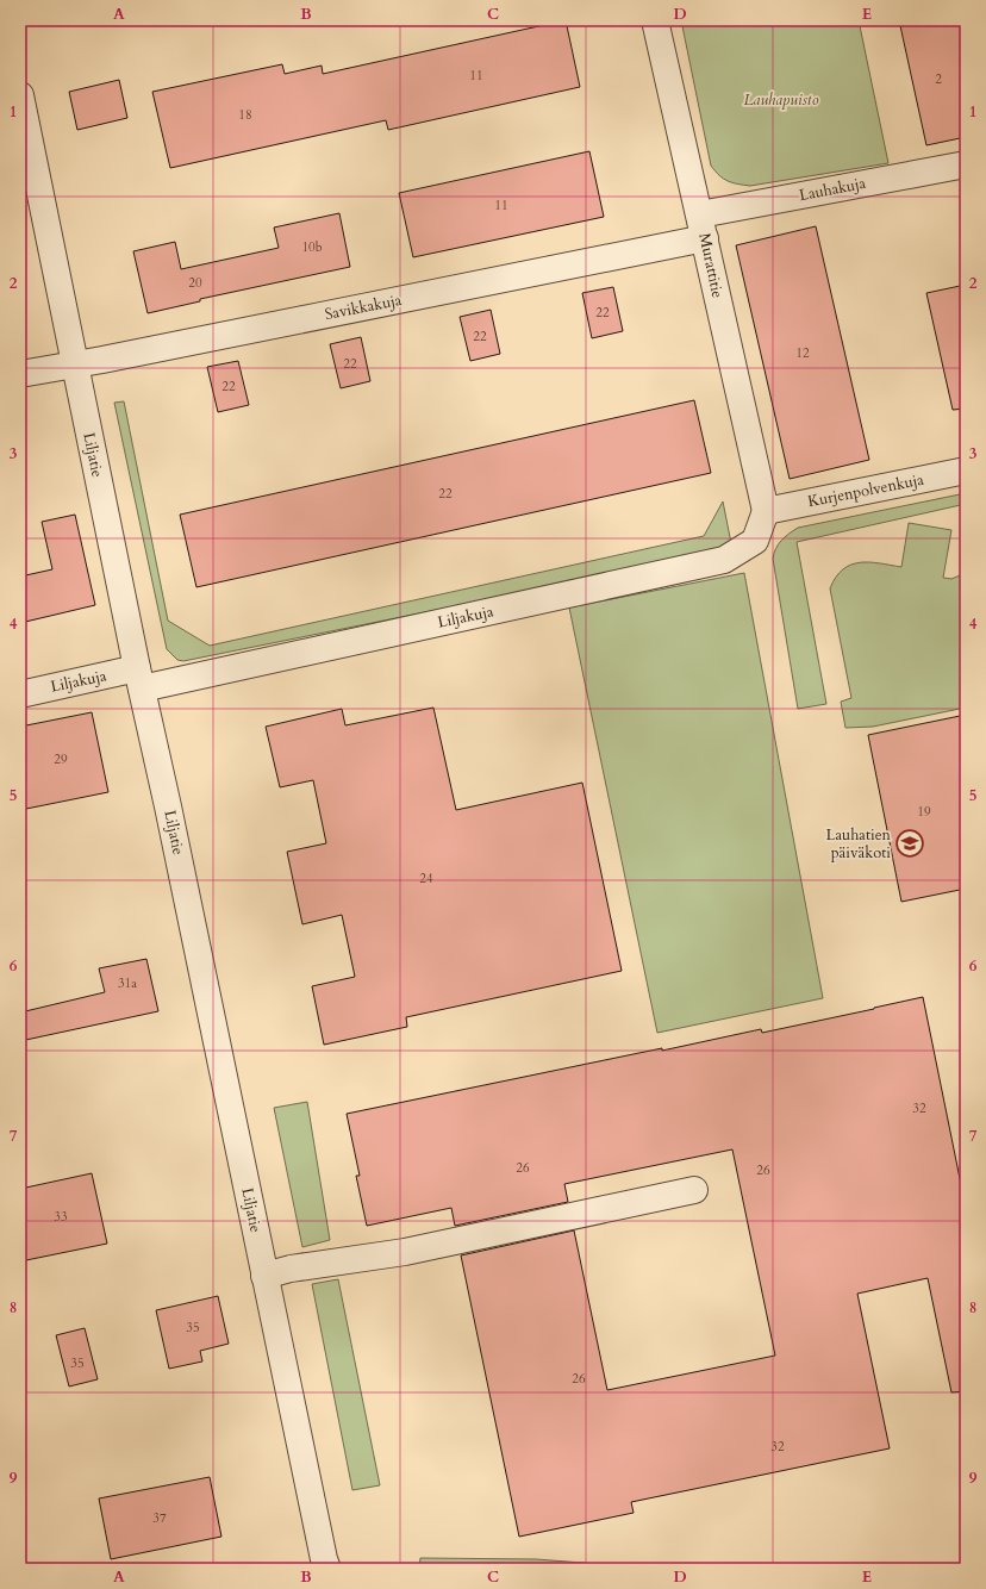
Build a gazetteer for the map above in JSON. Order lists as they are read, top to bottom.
{
  "streets": {
    "street": [
      "Lauhakuja",
      "Murattitie",
      "Savikkakuja",
      "Liljatie",
      "Kurjenpolvenkuja",
      "Liljakuja"
    ]
  },
  "crossings": [
    ["Lauhakuja", "Murattitie"],
    ["Lauhakuja", "Savikkakuja"],
    ["Murattitie", "Savikkakuja"],
    ["Murattitie", "Kurjenpolvenkuja"],
    ["Murattitie", "Liljakuja"],
    ["Savikkakuja", "Liljatie"],
    ["Liljatie", "Liljakuja"],
    ["Kurjenpolvenkuja", "Liljakuja"]
  ],
  "parks": ["Lauhapuisto"],
  "places": {
    "school or university": ["Lauhatien päiväkoti"]
  },
  "house_numbers": [
    "11",
    "2",
    "18",
    "11",
    "10b",
    "20",
    "22",
    "22",
    "12",
    "22",
    "22",
    "22",
    "29",
    "19",
    "24",
    "31a",
    "32",
    "26",
    "26",
    "33",
    "35",
    "35",
    "26",
    "32",
    "37"
  ],
  "grid": {
    "columns": [
      "A",
      "B",
      "C",
      "D",
      "E"
    ],
    "rows": [
      "1",
      "2",
      "3",
      "4",
      "5",
      "6",
      "7",
      "8",
      "9"
    ]
  }
}
